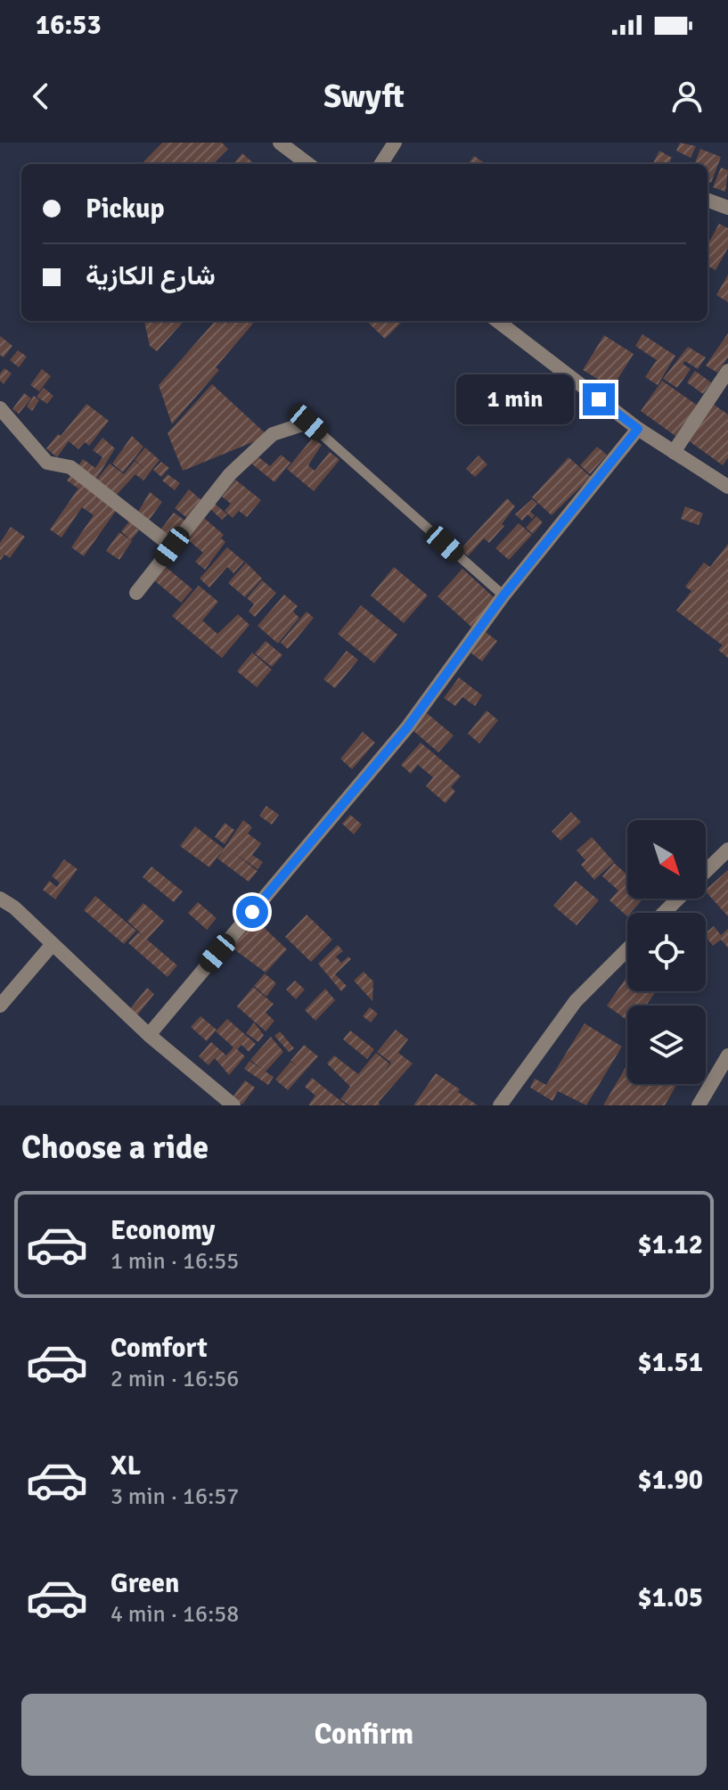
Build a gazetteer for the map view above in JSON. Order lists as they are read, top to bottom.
{
  "north": "bottom right",
  "page": {
    "status": "16:53",
    "header": "Swyft",
    "banner": ["Pickup", "شارع الكازية"],
    "bubble": "1 min",
    "heading": "Choose a ride",
    "list": [
      {
        "name": "Economy",
        "note": "1 min · 16:55",
        "value": "$1.12"
      },
      {
        "name": "Comfort",
        "note": "2 min · 16:56",
        "value": "$1.51"
      },
      {
        "name": "XL",
        "note": "3 min · 16:57",
        "value": "$1.90"
      },
      {
        "name": "Green",
        "note": "4 min · 16:58",
        "value": "$1.05"
      }
    ],
    "buttons": "Confirm"
  }
}
